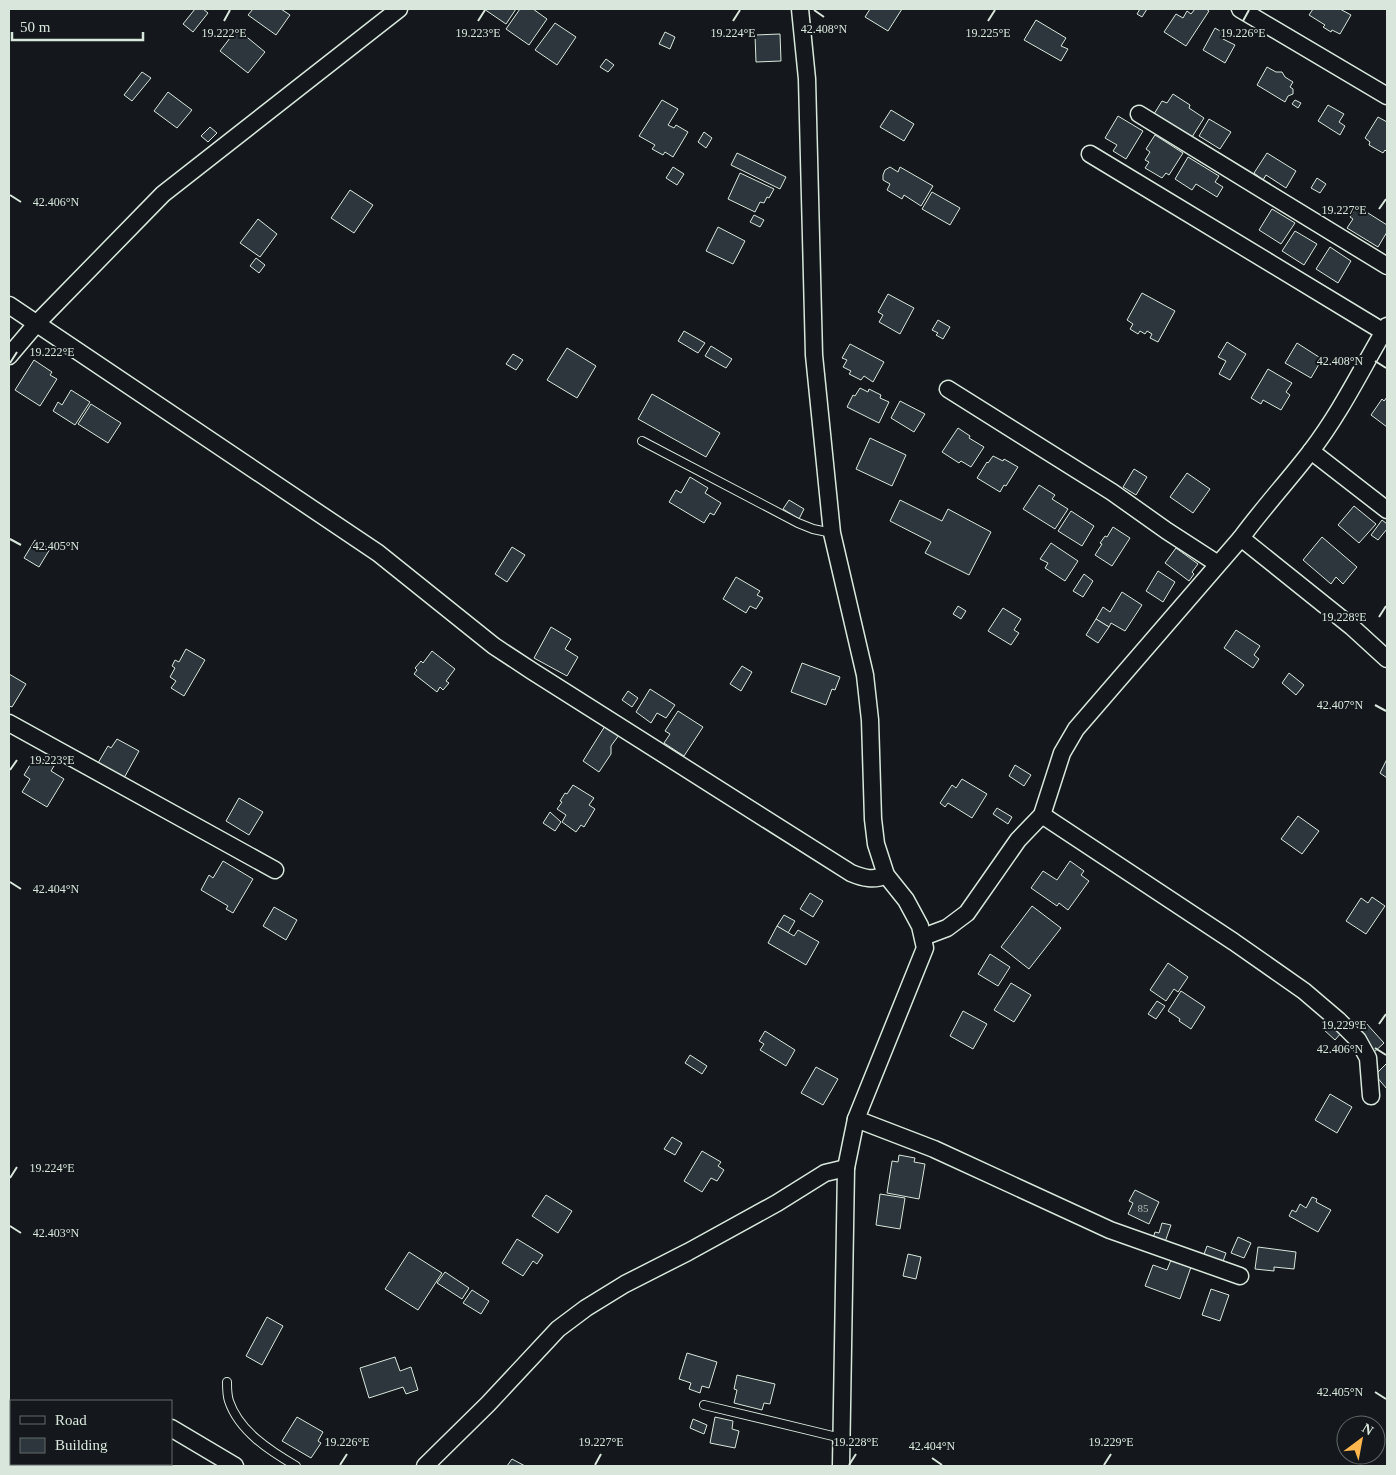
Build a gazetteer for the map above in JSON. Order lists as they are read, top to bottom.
{
  "house_numbers": ["85"],
  "legend": ["Road", "Building"],
  "scale_bar": "50 m",
  "north": "top right",
  "coordinates": [
    "42.408°N",
    "19.224°E",
    "19.222°E",
    "19.223°E",
    "19.225°E",
    "19.226°E",
    "42.406°N",
    "19.227°E",
    "42.405°N",
    "19.228°E",
    "42.407°N",
    "42.404°N",
    "19.229°E",
    "42.403°N"
  ]
}
